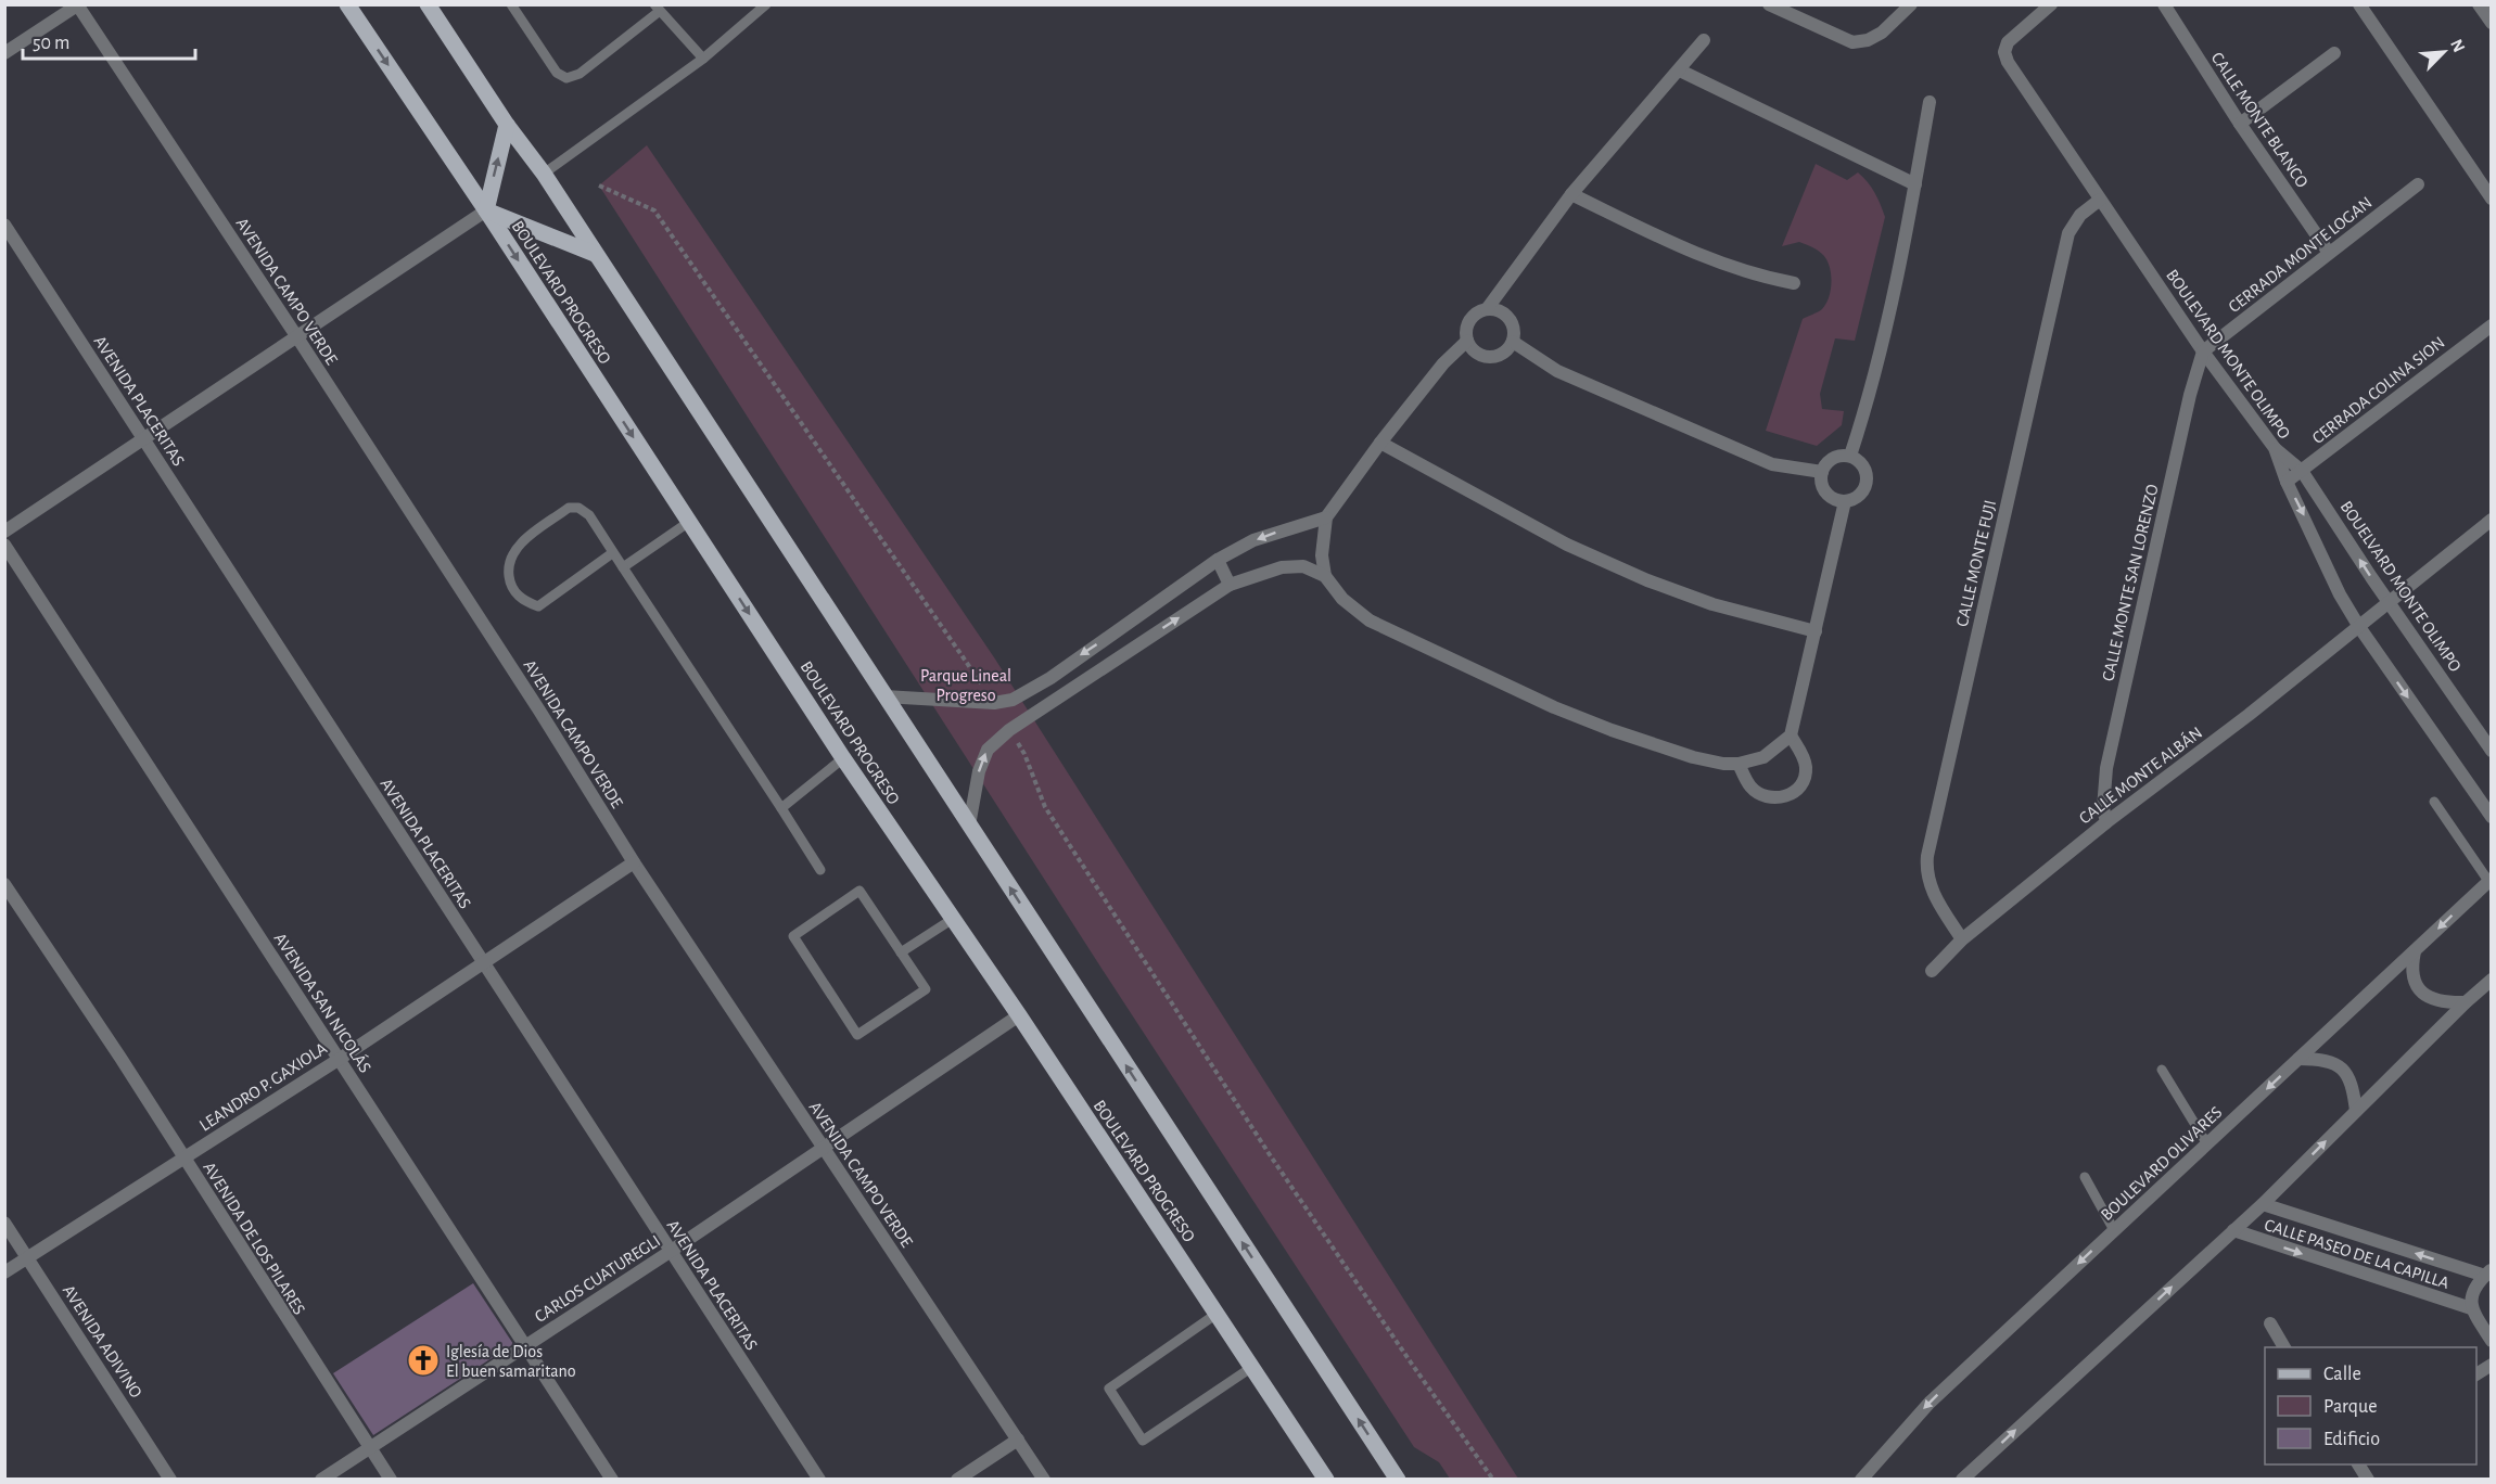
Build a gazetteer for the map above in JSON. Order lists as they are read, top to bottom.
{
  "streets": {
    "main road": ["BOULEVARD PROGRESO"],
    "street": [
      "CALLE MONTE BLANCO",
      "CERRADA MONTE LOGAN",
      "AVENIDA CAMPO VERDE",
      "BOULEVARD MONTE OLIMPO",
      "CERRADA COLINA SION",
      "AVENIDA PLACERITAS",
      "CALLE MONTE FUJI",
      "CALLE MONTE SAN LORENZO",
      "BOUELVARD MONTE OLIMPO",
      "CALLE MONTE ALBÁN",
      "AVENIDA SAN NICOLÁS",
      "LEANDRO P. GAXIOLA",
      "BOULEVARD OLIVARES",
      "AVENIDA DE LOS PILARES",
      "CALLE PASEO DE LA CAPILLA",
      "CARLOS CUATUREGLI",
      "AVENIDA ADIVINO"
    ]
  },
  "crossings": [
    ["CALLE MONTE BLANCO", "CERRADA MONTE LOGAN"],
    ["CERRADA MONTE LOGAN", "BOULEVARD MONTE OLIMPO"],
    ["CERRADA MONTE LOGAN", "CALLE MONTE SAN LORENZO"],
    ["AVENIDA CAMPO VERDE", "LEANDRO P. GAXIOLA"],
    ["AVENIDA CAMPO VERDE", "CARLOS CUATUREGLI"],
    ["BOULEVARD PROGRESO", "CARLOS CUATUREGLI"],
    ["BOULEVARD MONTE OLIMPO", "CERRADA COLINA SION"],
    ["BOULEVARD MONTE OLIMPO", "CALLE MONTE FUJI"],
    ["BOULEVARD MONTE OLIMPO", "CALLE MONTE SAN LORENZO"],
    ["BOULEVARD MONTE OLIMPO", "BOUELVARD MONTE OLIMPO"],
    ["BOULEVARD MONTE OLIMPO", "CALLE MONTE ALBÁN"],
    ["CERRADA COLINA SION", "BOUELVARD MONTE OLIMPO"],
    ["AVENIDA PLACERITAS", "LEANDRO P. GAXIOLA"],
    ["AVENIDA PLACERITAS", "CARLOS CUATUREGLI"],
    ["CALLE MONTE FUJI", "CALLE MONTE ALBÁN"],
    ["CALLE MONTE SAN LORENZO", "CALLE MONTE ALBÁN"],
    ["BOUELVARD MONTE OLIMPO", "CALLE MONTE ALBÁN"],
    ["AVENIDA SAN NICOLÁS", "LEANDRO P. GAXIOLA"],
    ["AVENIDA SAN NICOLÁS", "CARLOS CUATUREGLI"],
    ["LEANDRO P. GAXIOLA", "AVENIDA DE LOS PILARES"],
    ["LEANDRO P. GAXIOLA", "AVENIDA ADIVINO"],
    ["AVENIDA DE LOS PILARES", "CARLOS CUATUREGLI"]
  ],
  "one_way": ["BOULEVARD MONTE OLIMPO", "BOUELVARD MONTE OLIMPO"],
  "parks": ["Parque Lineal Progreso"],
  "places": {
    "church": ["Iglesía de Dios El buen samaritano"]
  },
  "legend": ["Calle", "Parque", "Edificio"],
  "scale_bar": "50 m",
  "north": "top right"
}
